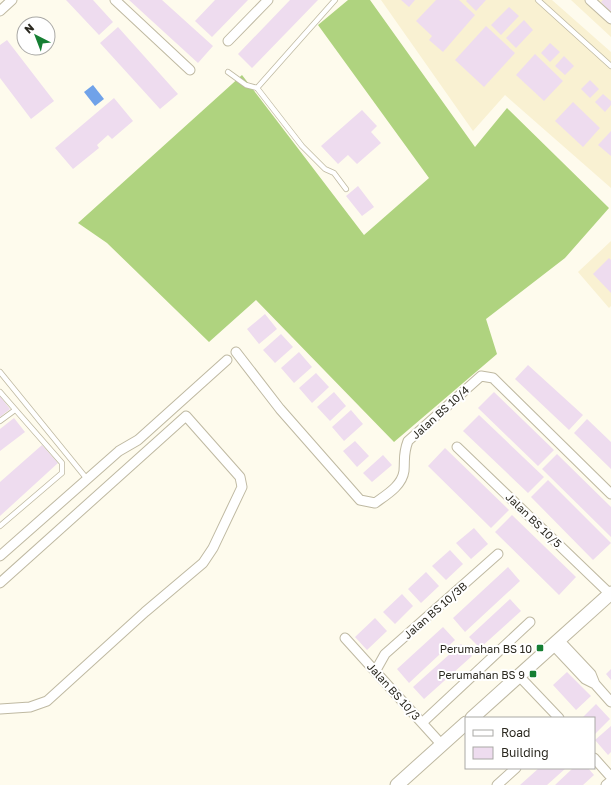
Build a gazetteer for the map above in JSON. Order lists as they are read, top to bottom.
{
  "streets": {
    "street": [
      "Jalan BS 10/4",
      "Jalan BS 10/5",
      "Jalan BS 10/3B",
      "Jalan BS 10/3"
    ]
  },
  "crossings": [
    ["Jalan BS 10/3B", "Jalan BS 10/3"]
  ],
  "places": {
    "transit": ["Perumahan BS 10", "Perumahan BS 9"]
  },
  "legend": ["Road", "Building"],
  "north": "top left"
}
